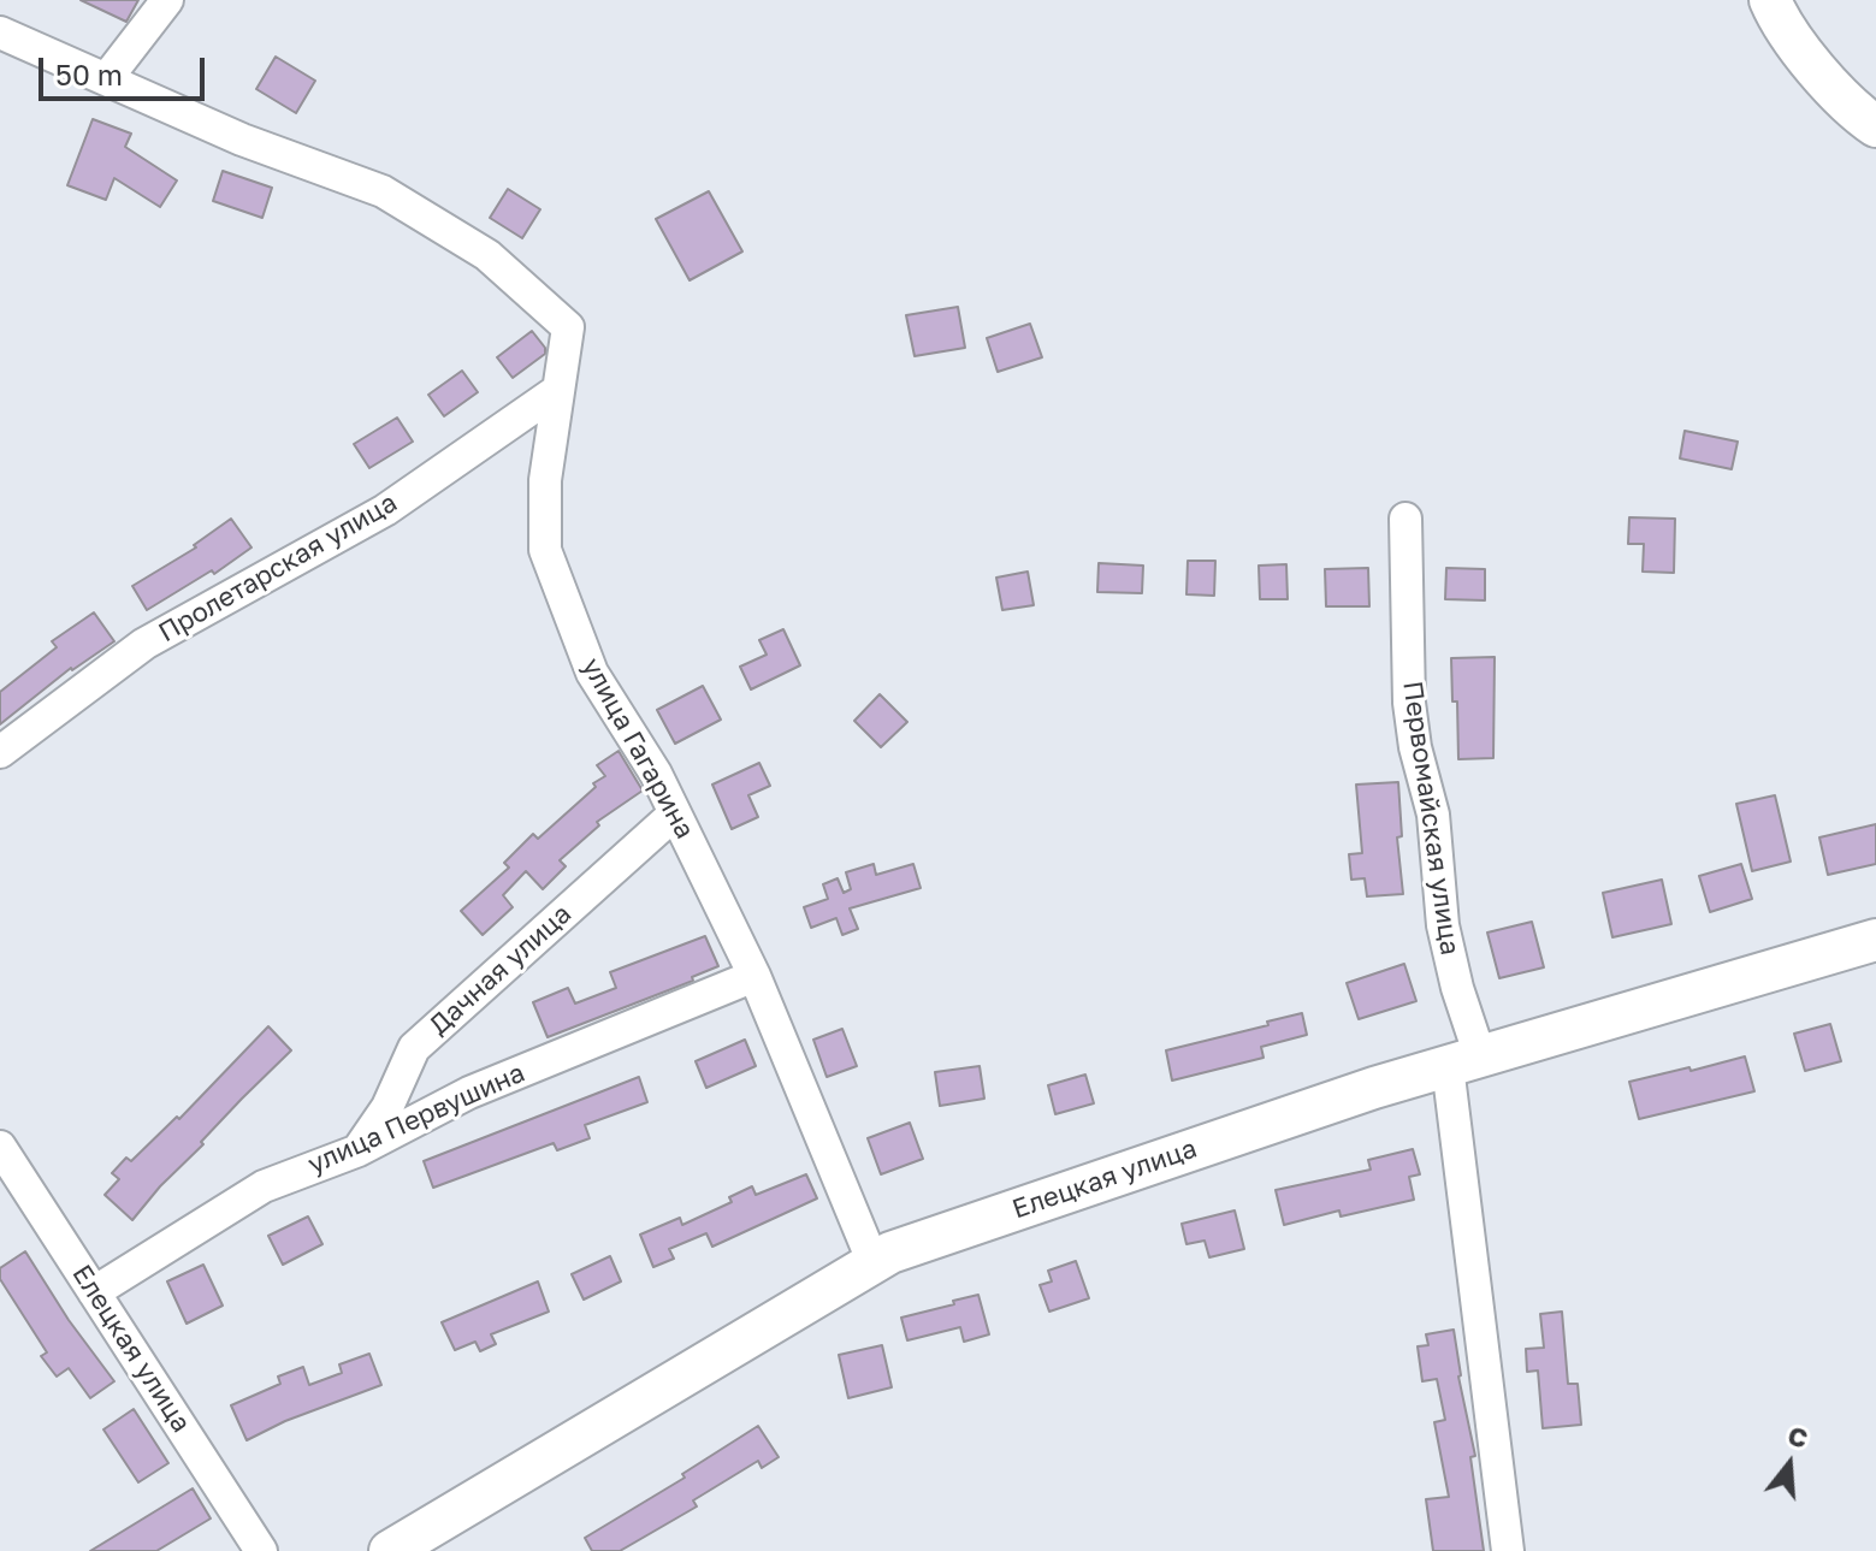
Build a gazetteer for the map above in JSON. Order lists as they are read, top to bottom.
{
  "streets": {
    "main road": ["Елецкая улица"],
    "street": [
      "Пролетарская улица",
      "улица Гагарина",
      "Первомайская улица",
      "Дачная улица",
      "улица Первушина"
    ]
  },
  "crossings": [
    ["Пролетарская улица", "улица Гагарина"],
    ["улица Гагарина", "Дачная улица"],
    ["улица Гагарина", "улица Первушина"],
    ["улица Гагарина", "Елецкая улица"],
    ["Первомайская улица", "Елецкая улица"],
    ["Дачная улица", "улица Первушина"],
    ["улица Первушина", "Елецкая улица"]
  ],
  "scale_bar": "50 m",
  "north": "top"
}
